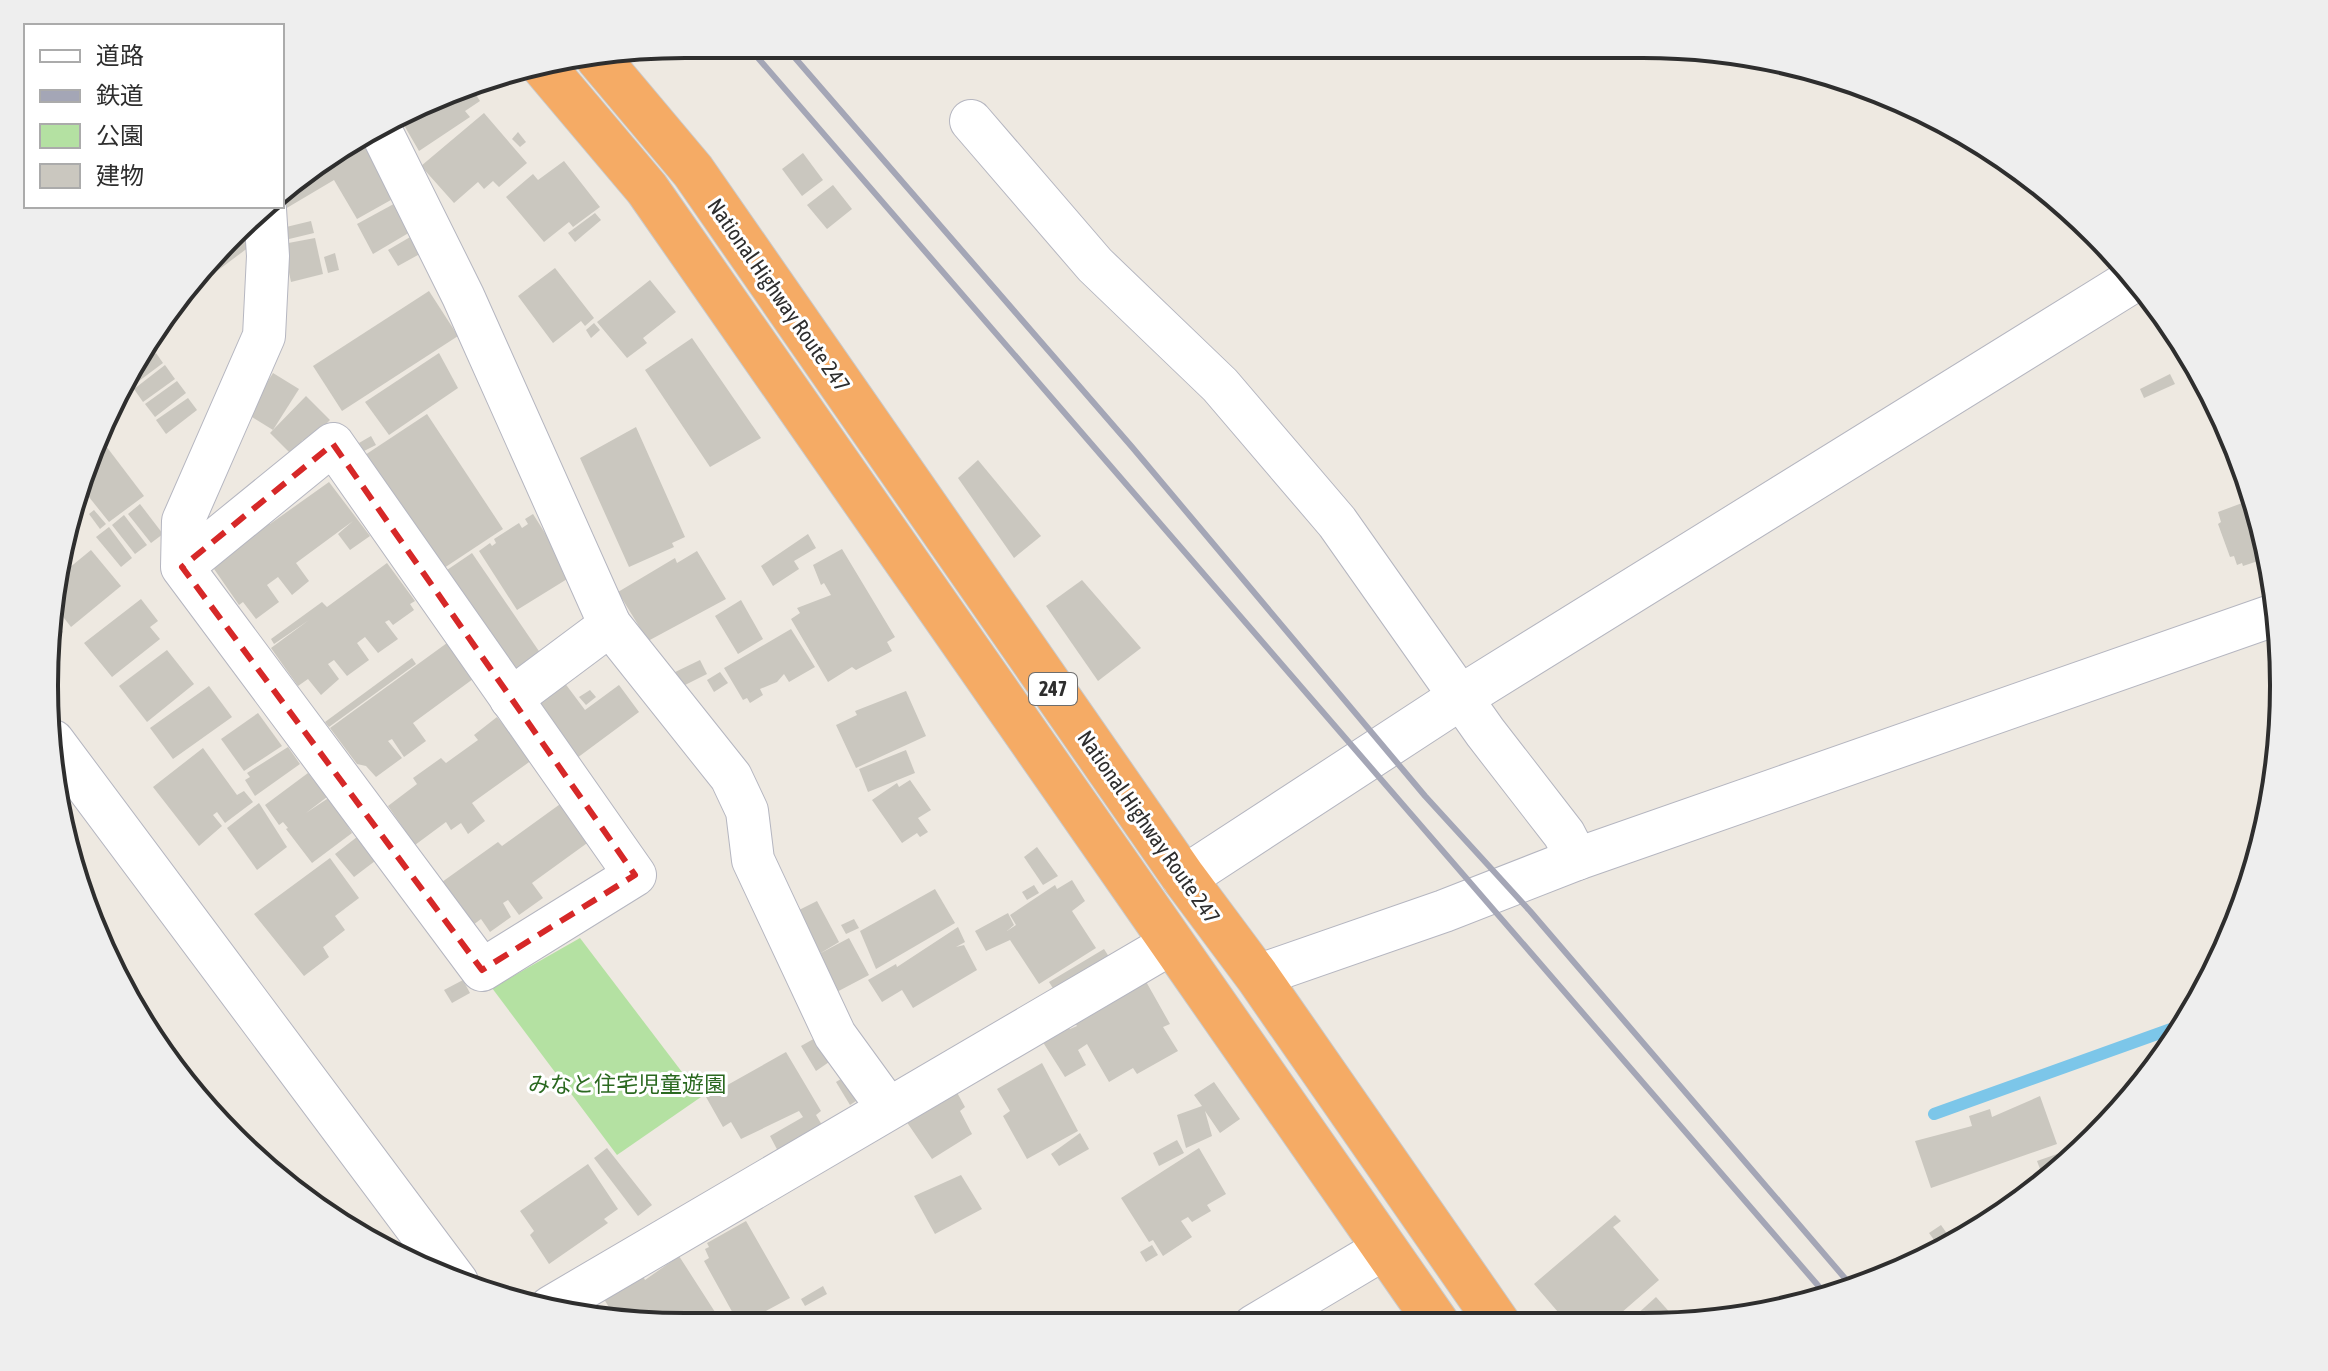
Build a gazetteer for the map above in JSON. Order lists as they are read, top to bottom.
{
  "streets": {
    "highway": ["National Highway Route 247", "247"]
  },
  "parks": ["みなと住宅児童遊園"],
  "legend": [
    "道路",
    "鉄道",
    "公園",
    "建物"
  ]
}
